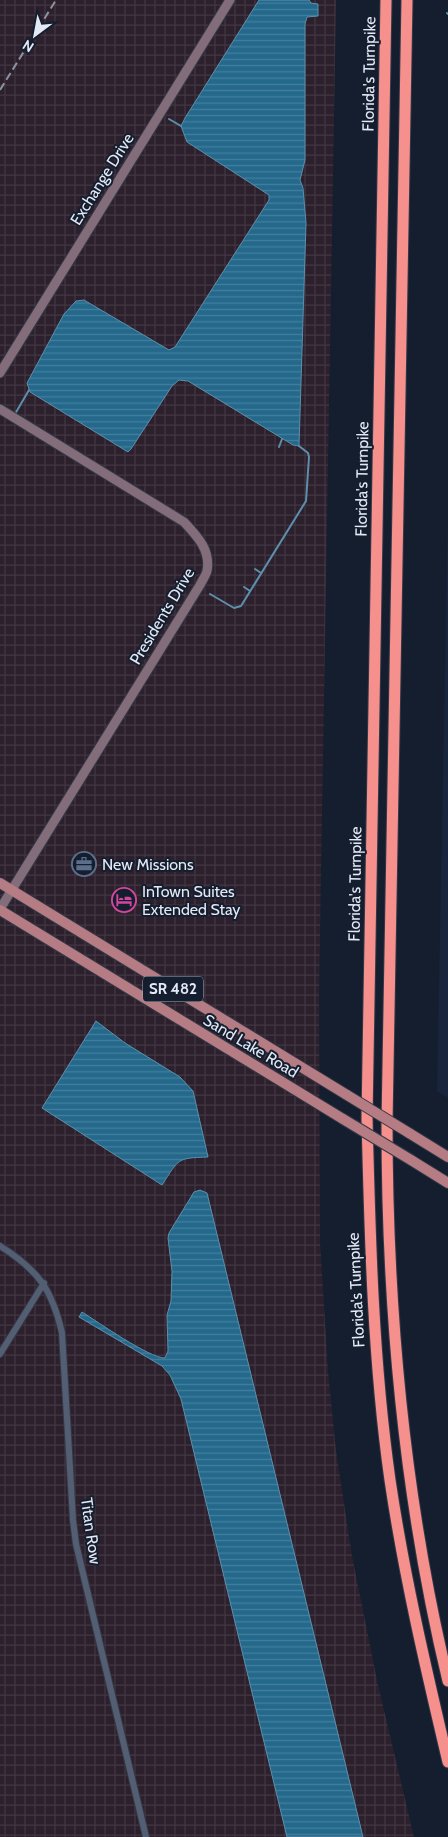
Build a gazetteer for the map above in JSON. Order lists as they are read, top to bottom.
{
  "streets": {
    "highway": ["Florida's Turnpike"],
    "main road": ["SR 482", "Sand Lake Road"],
    "street": ["Exchange Drive", "Presidents Drive", "Titan Row"]
  },
  "crossings": [
    ["Presidents Drive", "Sand Lake Road"]
  ],
  "places": {
    "office": ["New Missions"],
    "hotel": ["InTown Suites Extended Stay"]
  },
  "north": "bottom left"
}
